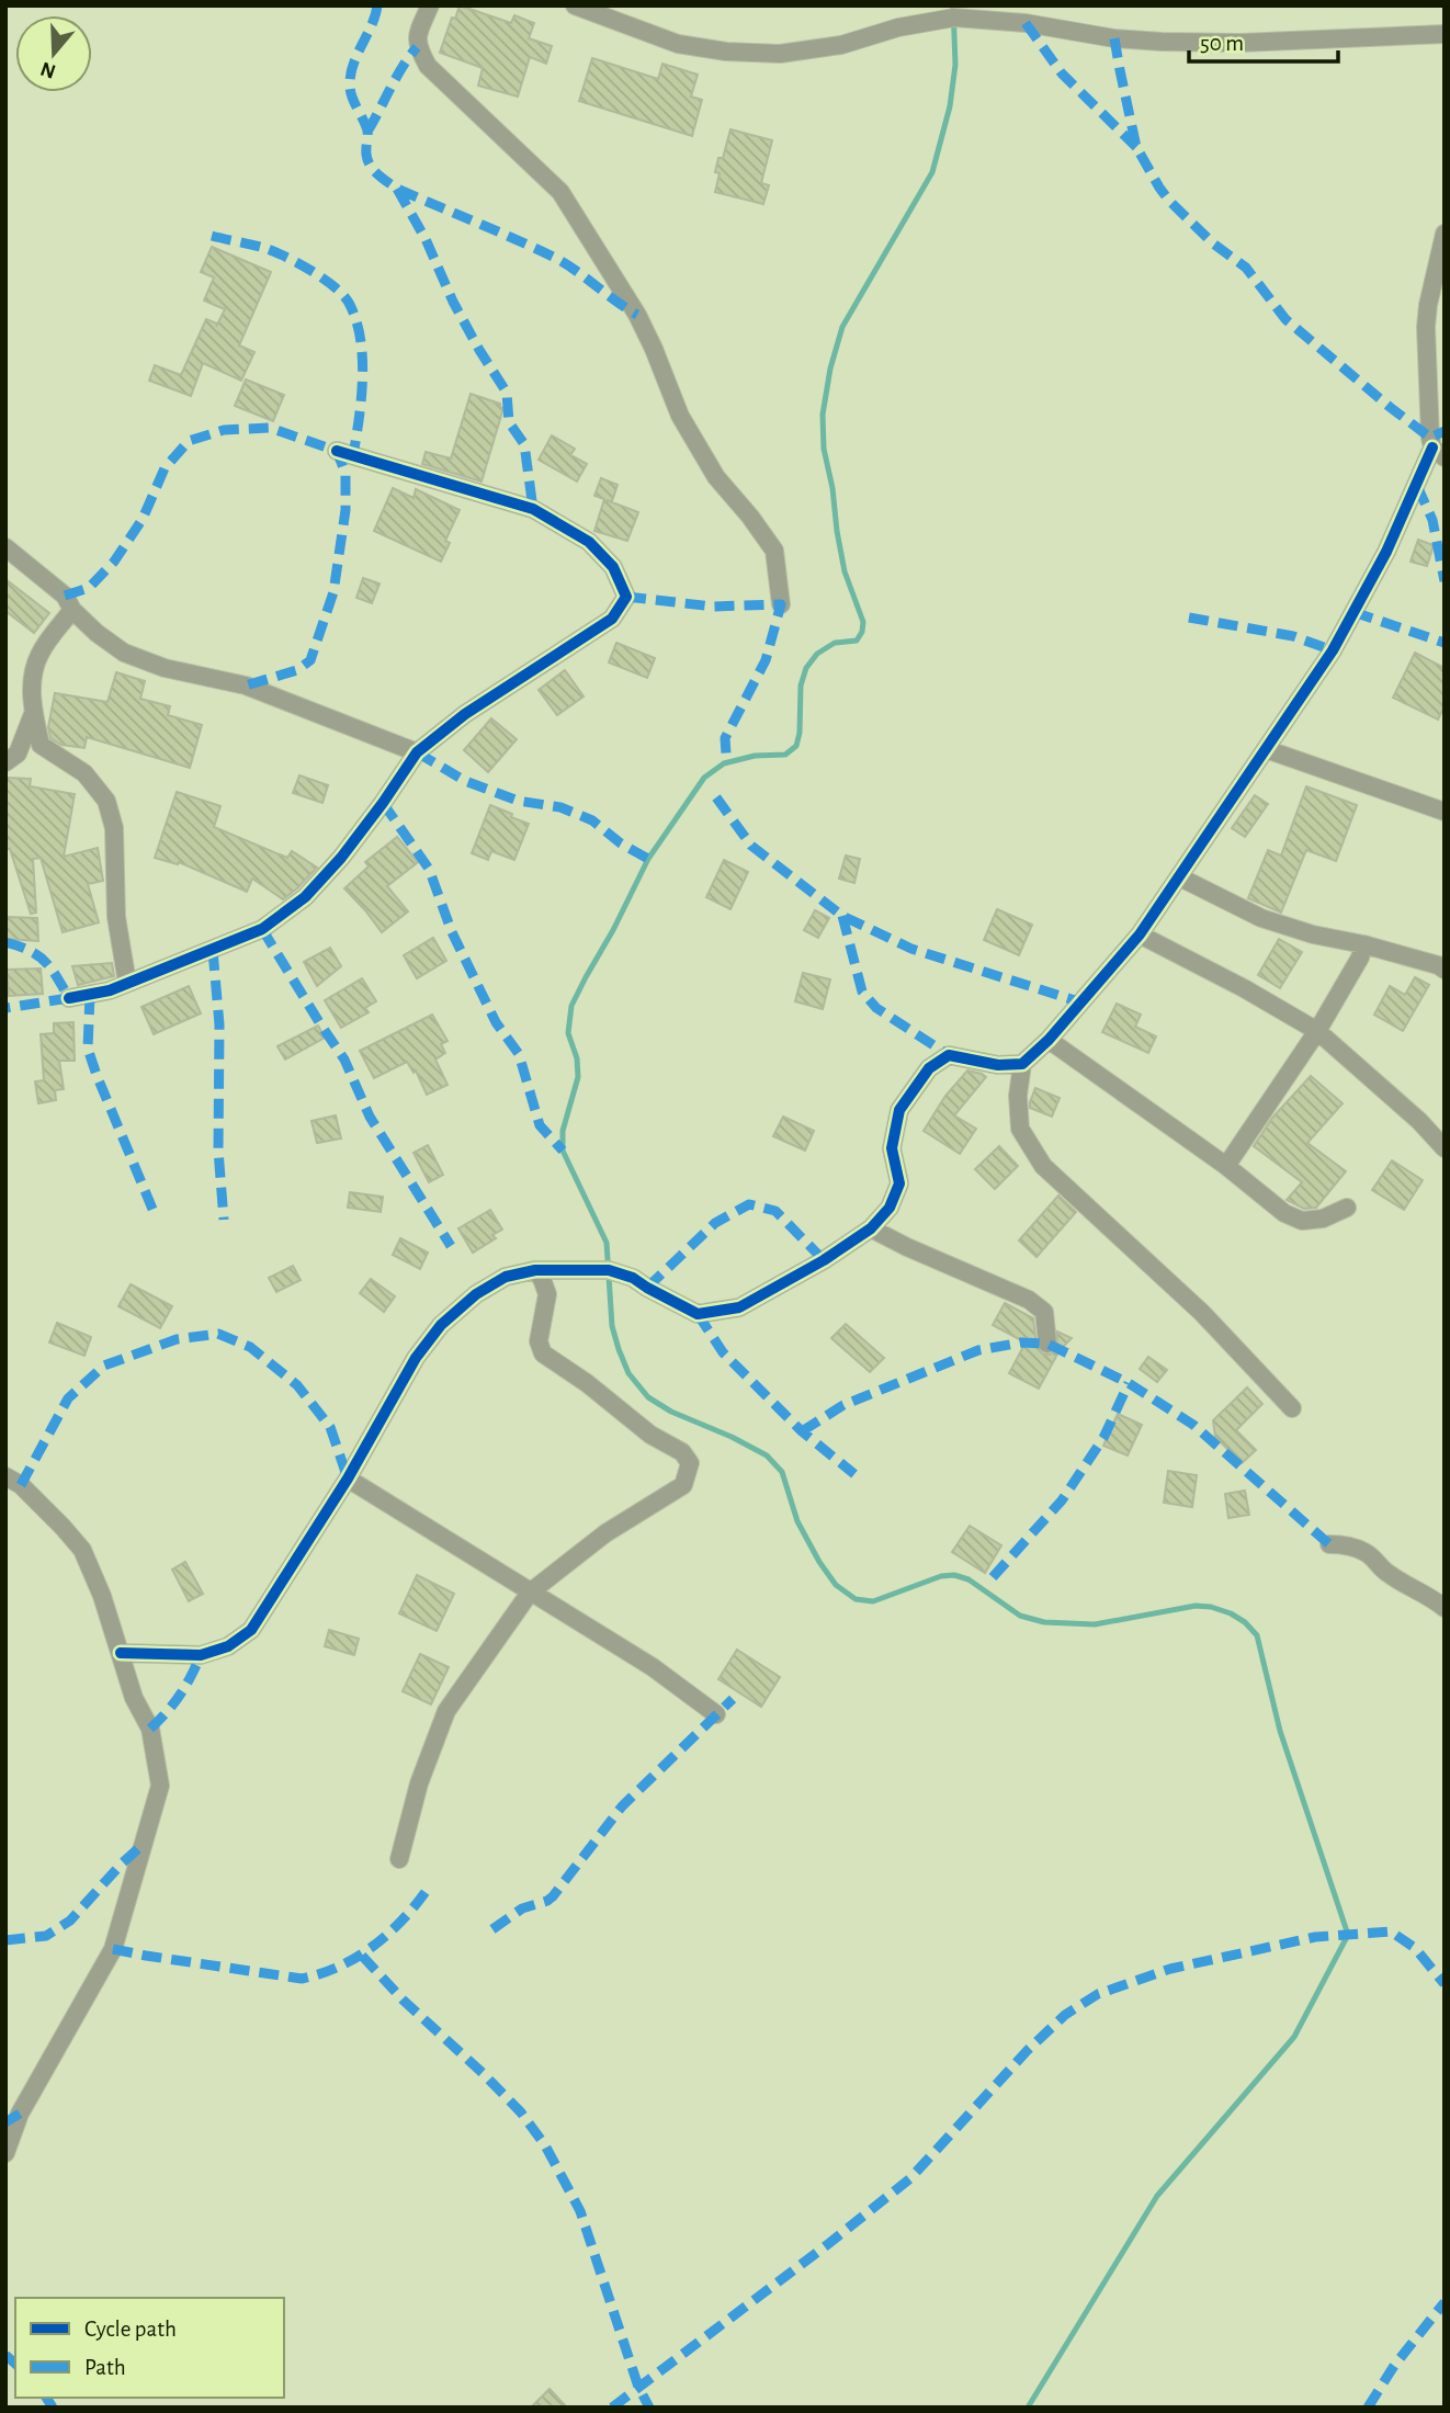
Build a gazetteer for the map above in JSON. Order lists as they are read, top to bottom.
{
  "legend": ["Cycle path", "Path"],
  "scale_bar": "50 m",
  "north": "bottom"
}
